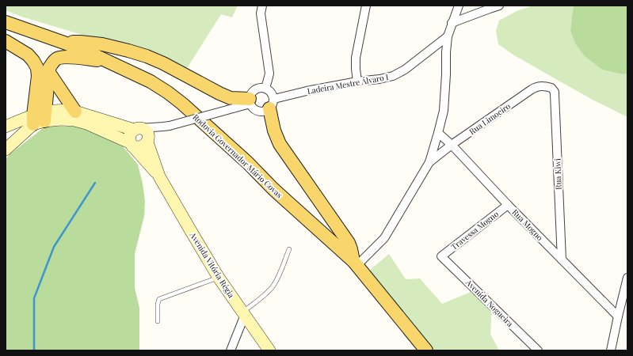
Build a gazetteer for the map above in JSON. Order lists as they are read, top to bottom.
{
  "streets": {
    "main road": ["Rodovia Governador Mário Covas"],
    "street": [
      "Ladeira Mestre Álvaro I",
      "Rua Limoeiro",
      "Rua Kiwi",
      "Rua Mogno",
      "Travessa Mogno",
      "Avenida Vitória Régia",
      "Avenida Nogueira"
    ]
  },
  "crossings": [
    ["Rua Limoeiro", "Rua Kiwi"],
    ["Rua Limoeiro", "Rua Mogno"],
    ["Rua Kiwi", "Rua Mogno"],
    ["Rua Mogno", "Travessa Mogno"],
    ["Travessa Mogno", "Avenida Nogueira"]
  ]
}
